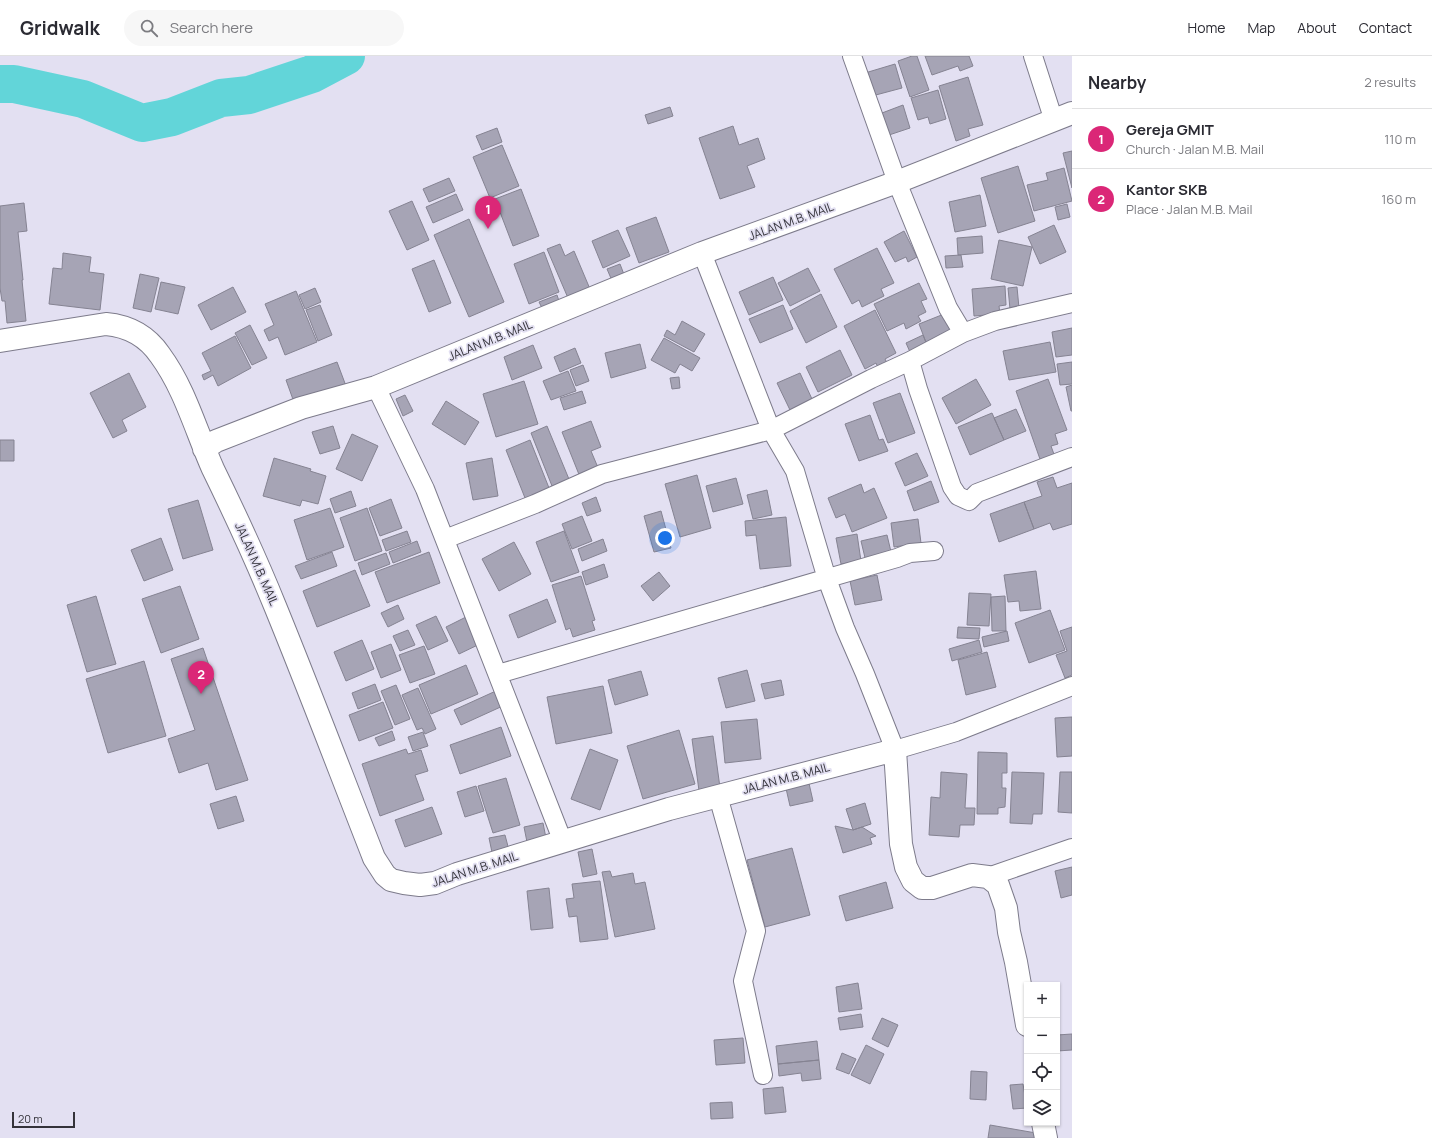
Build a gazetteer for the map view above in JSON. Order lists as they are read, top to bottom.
{
  "streets": {
    "street": ["JALAN M.B. MAIL"]
  },
  "scale_bar": "20 m",
  "page": {
    "header": "Gridwalk",
    "search": "Search here",
    "nav": [
      "Home",
      "Map",
      "About",
      "Contact"
    ],
    "heading": ["Nearby", "2 results"],
    "list": [
      {
        "mark": "1",
        "name": "Gereja GMIT",
        "note": "Church · Jalan M.B. Mail",
        "value": "110 m"
      },
      {
        "mark": "2",
        "name": "Kantor SKB",
        "note": "Place · Jalan M.B. Mail",
        "value": "160 m"
      }
    ],
    "pins": ["1", "2"],
    "map_buttons": ["+", "−"],
    "scale": "20 m"
  }
}
